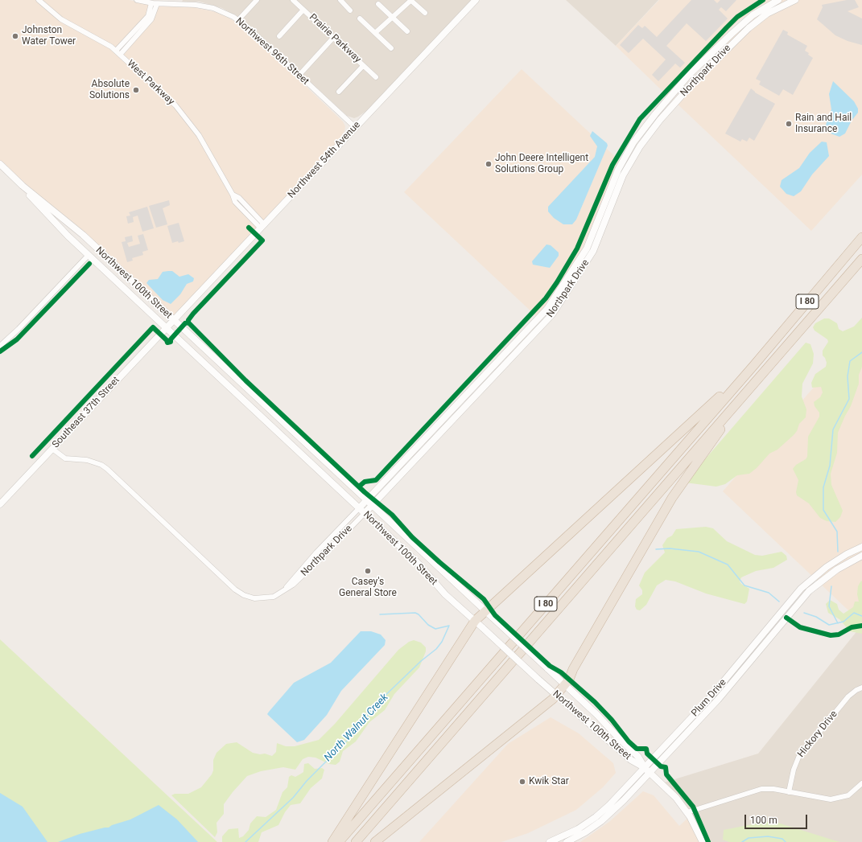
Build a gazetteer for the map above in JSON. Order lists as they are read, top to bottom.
{
  "streets": {
    "highway": ["I 80"],
    "street": [
      "Prairie Parkway",
      "Northwest 96th Street",
      "Northpark Drive",
      "West Parkway",
      "Northwest 54th Avenue",
      "Northwest 100th Street",
      "Southeast 37th Street",
      "Plum Drive",
      "Hickory Drive"
    ]
  },
  "crossings": [
    ["Northwest 96th Street", "Northwest 54th Avenue"],
    ["Northpark Drive", "Northwest 100th Street"],
    ["Northpark Drive", "Southeast 37th Street"],
    ["West Parkway", "Northwest 54th Avenue"],
    ["Northwest 54th Avenue", "Northwest 100th Street"],
    ["Northwest 54th Avenue", "Southeast 37th Street"],
    ["Northwest 100th Street", "Southeast 37th Street"],
    ["Northwest 100th Street", "Plum Drive"]
  ],
  "water": ["North Walnut Creek"],
  "places": [
    "Johnston Water Tower",
    "Absolute Solutions",
    "Rain and Hail Insurance",
    "John Deere Intelligent Solutions Group",
    "Casey's General Store",
    "Kwik Star"
  ],
  "scale_bar": "100 m"
}
